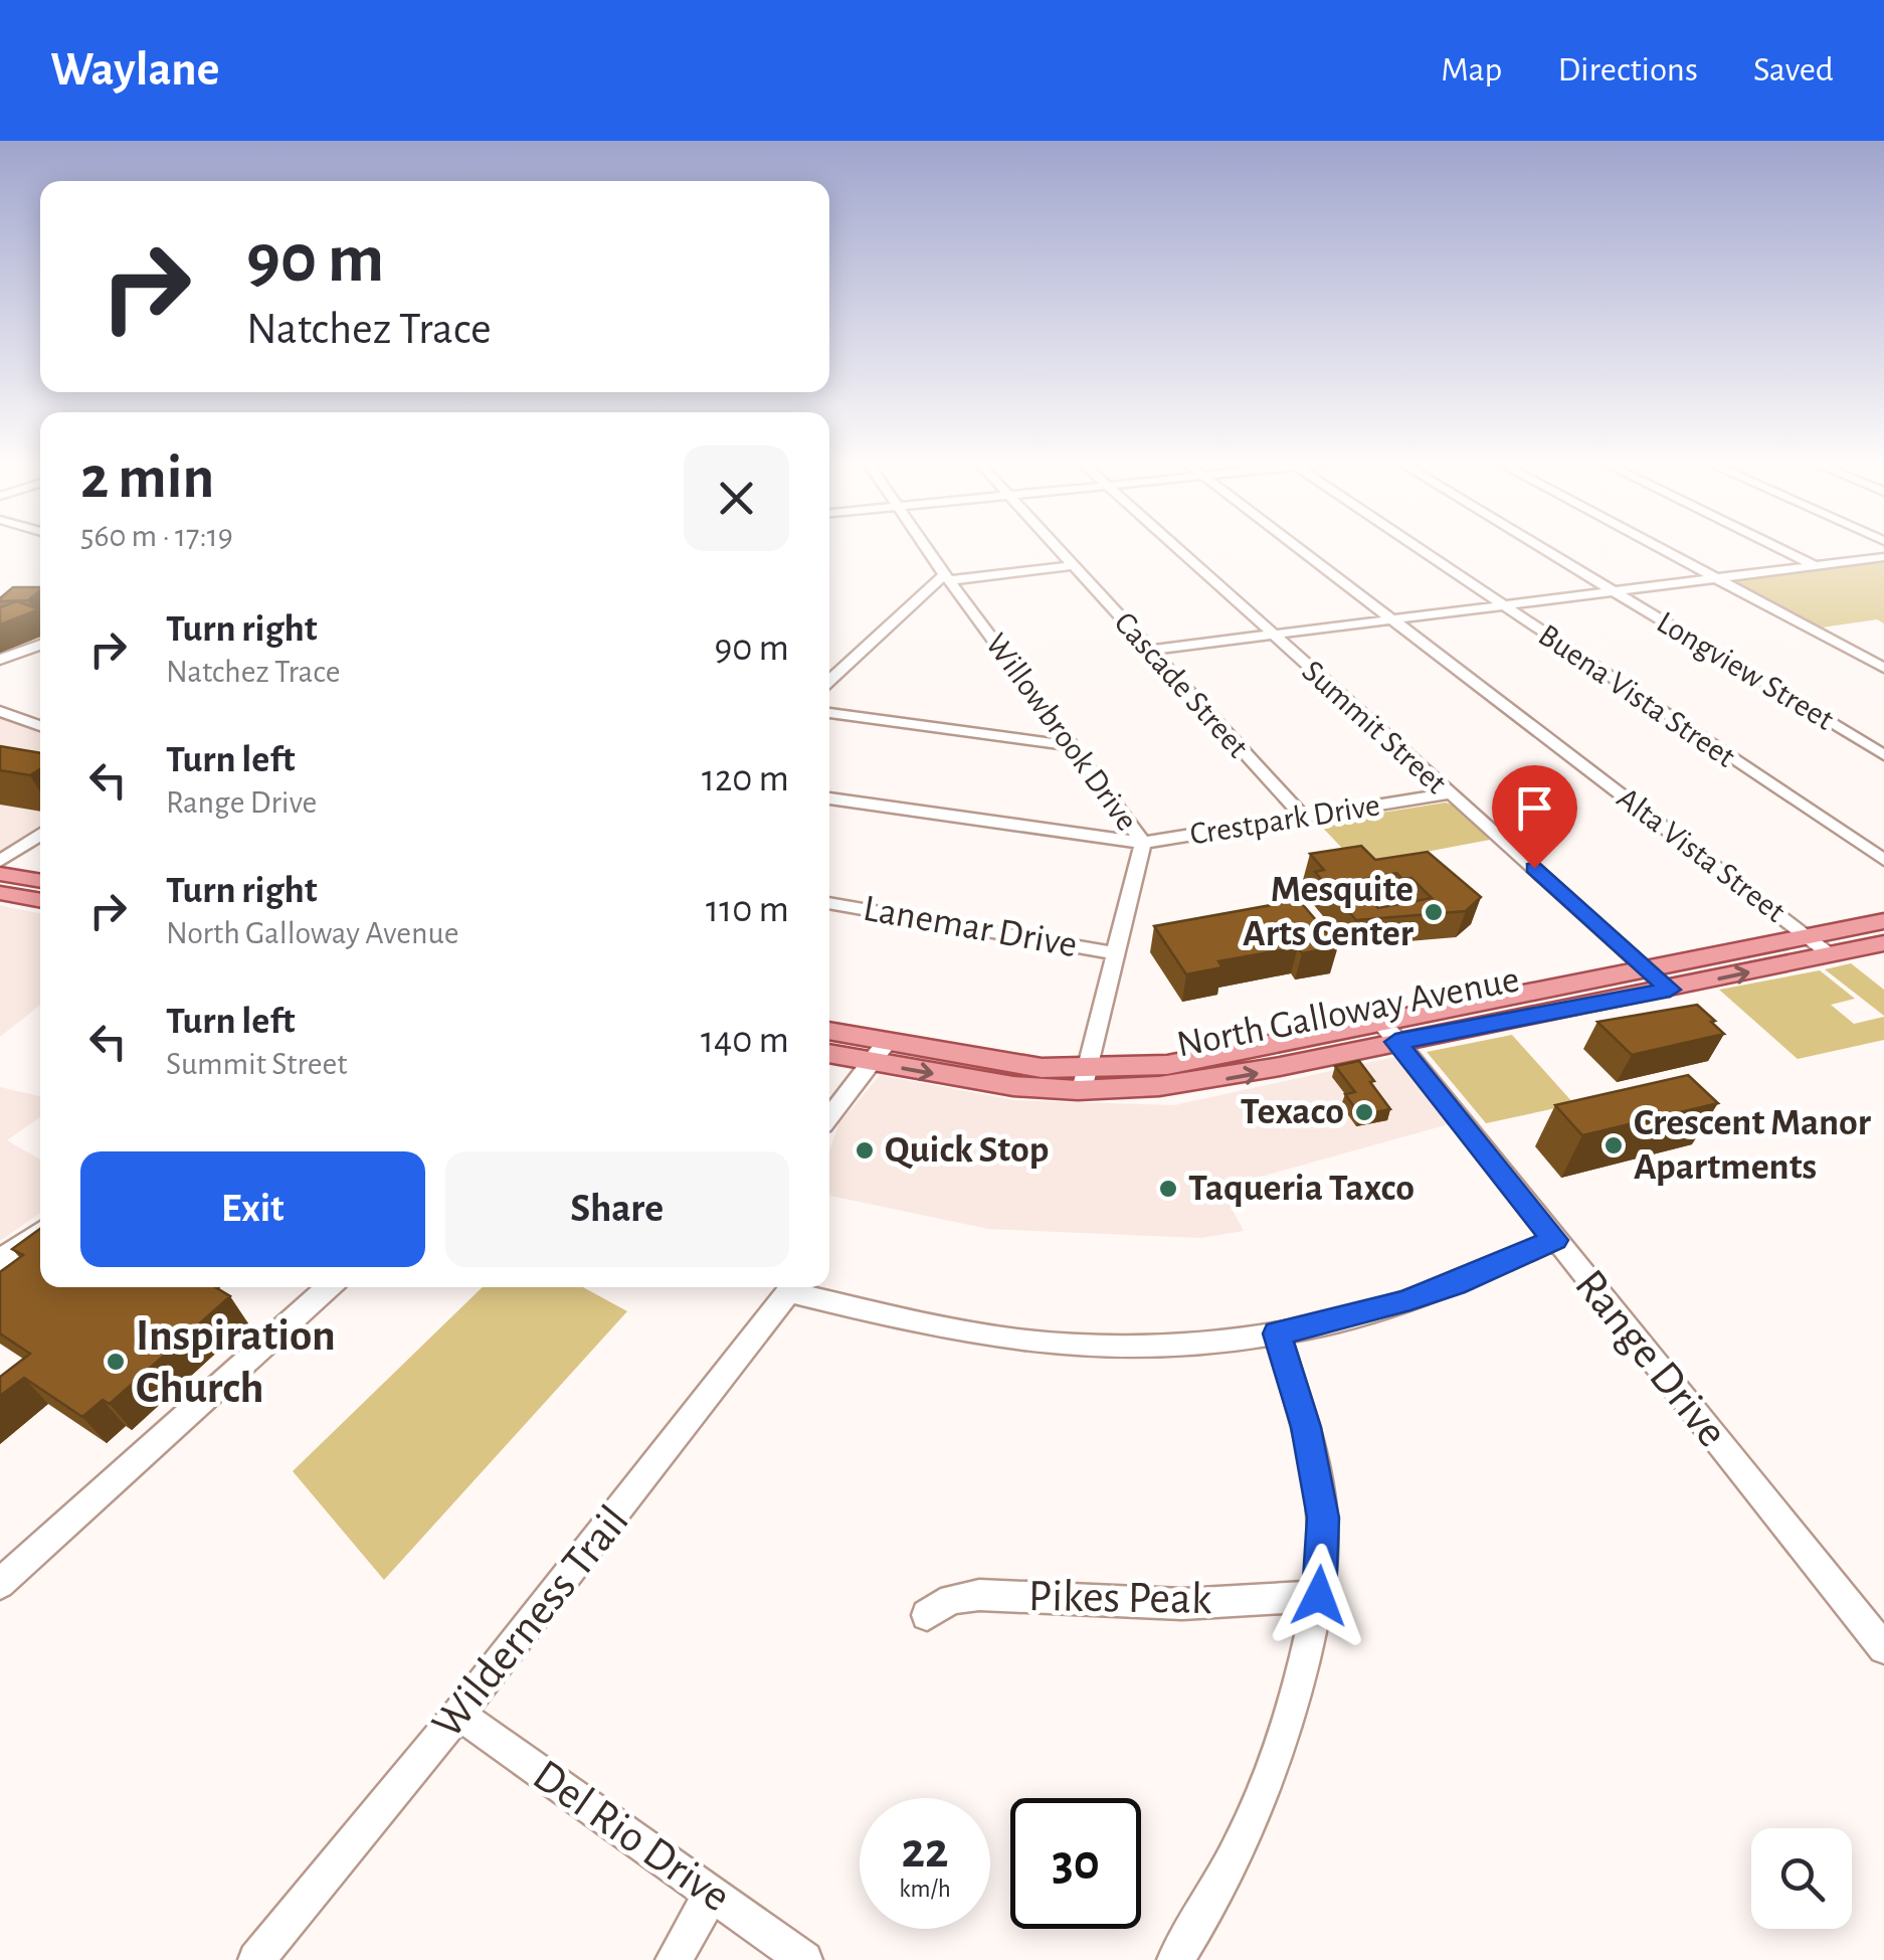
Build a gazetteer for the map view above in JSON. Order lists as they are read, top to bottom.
{
  "streets": {
    "main road": ["North Galloway Avenue"],
    "street": [
      "Longview Street",
      "Cascade Street",
      "Buena Vista Street",
      "Summit Street",
      "Willowbrook Drive",
      "Crestpark Drive",
      "Alta Vista Street",
      "Lanemar Drive",
      "Range Drive",
      "Pikes Peak",
      "Wilderness Trail",
      "Del Rio Drive"
    ]
  },
  "crossings": [
    ["Cascade Street", "Crestpark Drive"],
    ["Summit Street", "Crestpark Drive"],
    ["Summit Street", "North Galloway Avenue"],
    ["Willowbrook Drive", "Crestpark Drive"],
    ["Willowbrook Drive", "Lanemar Drive"],
    ["Willowbrook Drive", "North Galloway Avenue"],
    ["Alta Vista Street", "North Galloway Avenue"],
    ["North Galloway Avenue", "Range Drive"],
    ["Wilderness Trail", "Del Rio Drive"]
  ],
  "places": [
    "Mesquite Arts Center",
    "Texaco",
    "Crescent Manor Apartments",
    "Quick Stop",
    "Taqueria Taxco",
    "Inspiration Church"
  ],
  "page": {
    "header": "Waylane",
    "nav": ["Map", "Directions", "Saved"],
    "turn": ["90 m", "Natchez Trace"],
    "heading": ["2 min", "560 m · 17:19"],
    "list": [
      {
        "name": "Turn right",
        "note": "Natchez Trace",
        "value": "90 m"
      },
      {
        "name": "Turn left",
        "note": "Range Drive",
        "value": "120 m"
      },
      {
        "name": "Turn right",
        "note": "North Galloway Avenue",
        "value": "110 m"
      },
      {
        "name": "Turn left",
        "note": "Summit Street",
        "value": "140 m"
      }
    ],
    "buttons": ["Exit", "Share"],
    "speed": "22 km/h",
    "limit": "30"
  }
}
